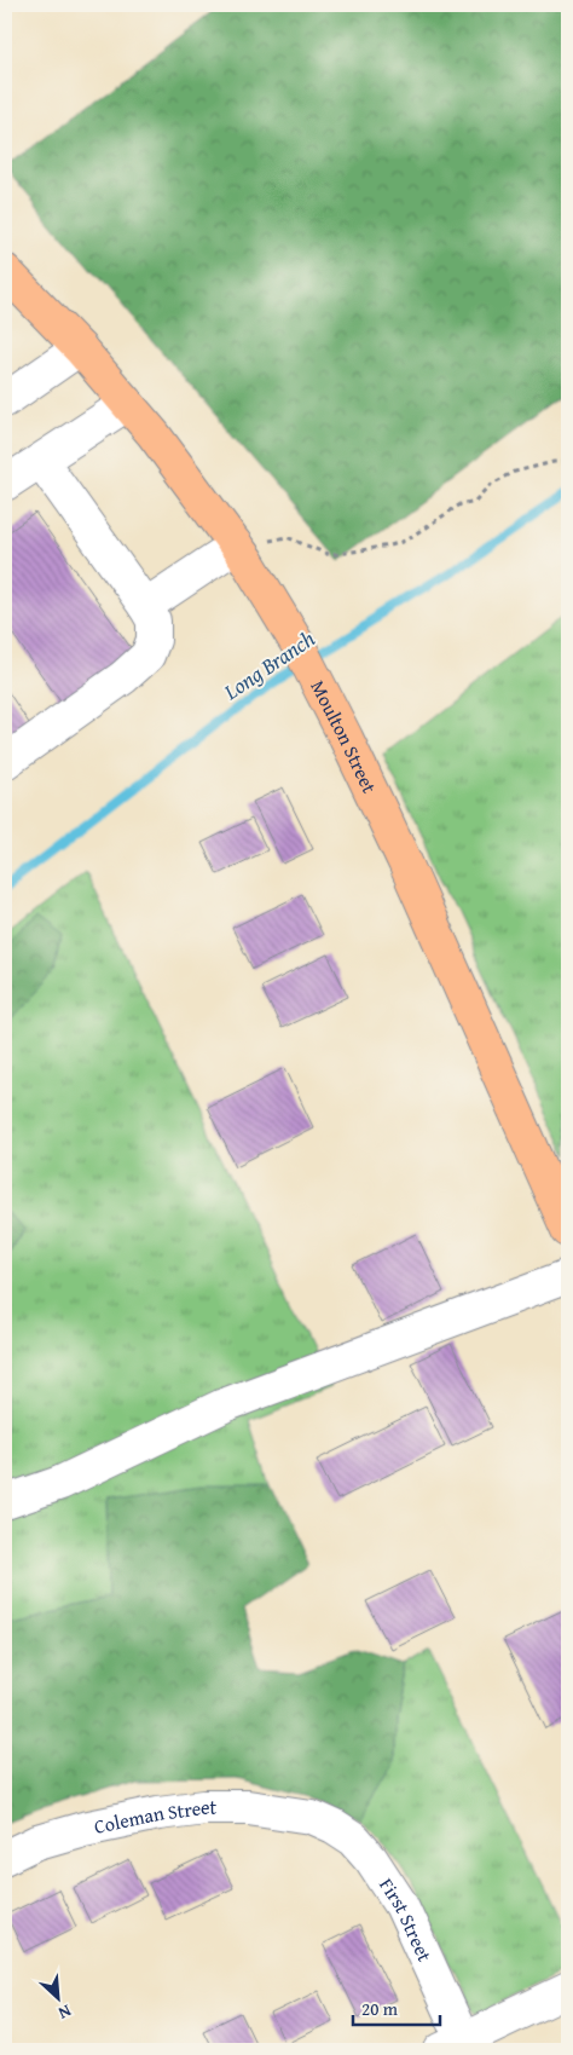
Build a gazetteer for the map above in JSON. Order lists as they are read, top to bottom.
{
  "streets": {
    "main road": ["Moulton Street"],
    "street": ["Coleman Street", "First Street"]
  },
  "crossings": [
    ["Coleman Street", "First Street"]
  ],
  "water": ["Long Branch"],
  "scale_bar": "20 m",
  "north": "bottom right"
}
